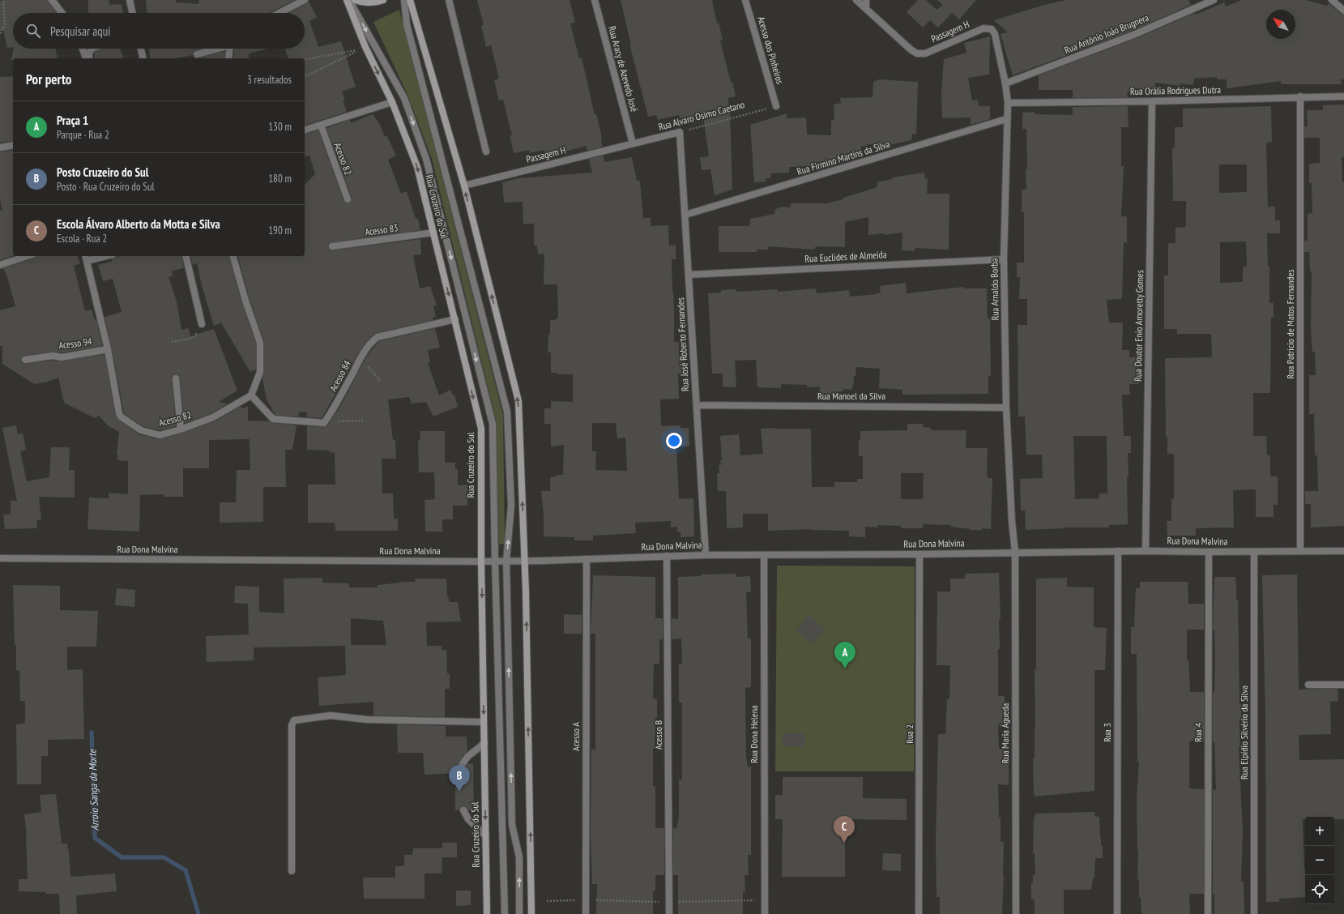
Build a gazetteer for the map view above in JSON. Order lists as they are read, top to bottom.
{
  "streets": {
    "main road": ["Rua Cruzeiro do Sul"],
    "street": [
      "Passagem H",
      "Rua Antônio João Brugnera",
      "Acesso dos Pinheiros",
      "Rua Aracy de Azevedo José",
      "Rua Orália Rodrigues Dutra",
      "Rua Alvaro Osimo Caetano",
      "Rua Firmino Martins da Silva",
      "Acesso 82",
      "Acesso 83",
      "Rua Euclides de Almeida",
      "Rua Arnaldo Borba",
      "Rua Patrício de Matos Fernandes",
      "Rua Doutor Enio Amoretty Gomes",
      "Acesso 94",
      "Rua José Roberto Fernandes",
      "Acesso 84",
      "Rua Manoel da Silva",
      "Rua Dona Malvina",
      "Rua 3",
      "Rua 4",
      "Rua Elpídio Silvério da Silva",
      "Rua Maria Águeda",
      "Rua Dona Helena",
      "Rua 2",
      "Acesso B",
      "Acesso A"
    ]
  },
  "crossings": [
    ["Passagem H", "Rua Aracy de Azevedo José"],
    ["Passagem H", "Rua Alvaro Osimo Caetano"],
    ["Passagem H", "Rua Arnaldo Borba"],
    ["Rua Antônio João Brugnera", "Rua Arnaldo Borba"],
    ["Acesso dos Pinheiros", "Rua Alvaro Osimo Caetano"],
    ["Rua Aracy de Azevedo José", "Rua Alvaro Osimo Caetano"],
    ["Rua Orália Rodrigues Dutra", "Rua Arnaldo Borba"],
    ["Rua Orália Rodrigues Dutra", "Rua Patrício de Matos Fernandes"],
    ["Rua Orália Rodrigues Dutra", "Rua Doutor Enio Amoretty Gomes"],
    ["Rua Alvaro Osimo Caetano", "Rua José Roberto Fernandes"],
    ["Rua Firmino Martins da Silva", "Rua Arnaldo Borba"],
    ["Rua Firmino Martins da Silva", "Rua José Roberto Fernandes"],
    ["Acesso 82", "Acesso 94"],
    ["Rua Cruzeiro do Sul", "Acesso 83"],
    ["Rua Cruzeiro do Sul", "Acesso 84"],
    ["Rua Cruzeiro do Sul", "Rua Dona Malvina"],
    ["Rua Euclides de Almeida", "Rua Arnaldo Borba"],
    ["Rua Euclides de Almeida", "Rua José Roberto Fernandes"],
    ["Rua Arnaldo Borba", "Rua Manoel da Silva"],
    ["Rua Arnaldo Borba", "Rua Dona Malvina"],
    ["Rua Arnaldo Borba", "Rua Maria Águeda"],
    ["Rua Patrício de Matos Fernandes", "Rua Dona Malvina"],
    ["Rua Doutor Enio Amoretty Gomes", "Rua Dona Malvina"],
    ["Rua José Roberto Fernandes", "Rua Manoel da Silva"],
    ["Rua José Roberto Fernandes", "Rua Dona Malvina"],
    ["Rua Dona Malvina", "Rua 3"],
    ["Rua Dona Malvina", "Rua 4"],
    ["Rua Dona Malvina", "Rua Elpídio Silvério da Silva"],
    ["Rua Dona Malvina", "Rua Maria Águeda"],
    ["Rua Dona Malvina", "Rua Dona Helena"],
    ["Rua Dona Malvina", "Rua 2"],
    ["Rua Dona Malvina", "Acesso B"],
    ["Rua Dona Malvina", "Acesso A"]
  ],
  "water": ["Arroio Sanga da Morte"],
  "north": "top left",
  "page": {
    "search": "Pesquisar aqui",
    "heading": ["Por perto", "3 resultados"],
    "list": [
      {
        "mark": "A",
        "name": "Praça 1",
        "note": "Parque · Rua 2",
        "value": "130 m"
      },
      {
        "mark": "B",
        "name": "Posto Cruzeiro do Sul",
        "note": "Posto · Rua Cruzeiro do Sul",
        "value": "180 m"
      },
      {
        "mark": "C",
        "name": "Escola Álvaro Alberto da Motta e Silva",
        "note": "Escola · Rua 2",
        "value": "190 m"
      }
    ],
    "pins": ["A", "B", "C"],
    "map_buttons": ["+", "−"]
  }
}
